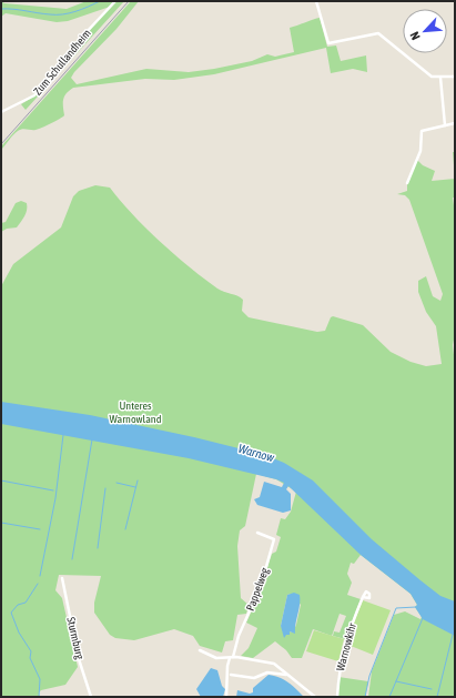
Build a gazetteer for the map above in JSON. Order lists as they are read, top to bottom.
{
  "streets": {
    "street": [
      "Zum Schullandheim",
      "Pappelweg",
      "Sturmburg",
      "Warnowkihr"
    ]
  },
  "water": ["Warnow"],
  "parks": ["Unteres Warnowland"],
  "north": "bottom left"
}
